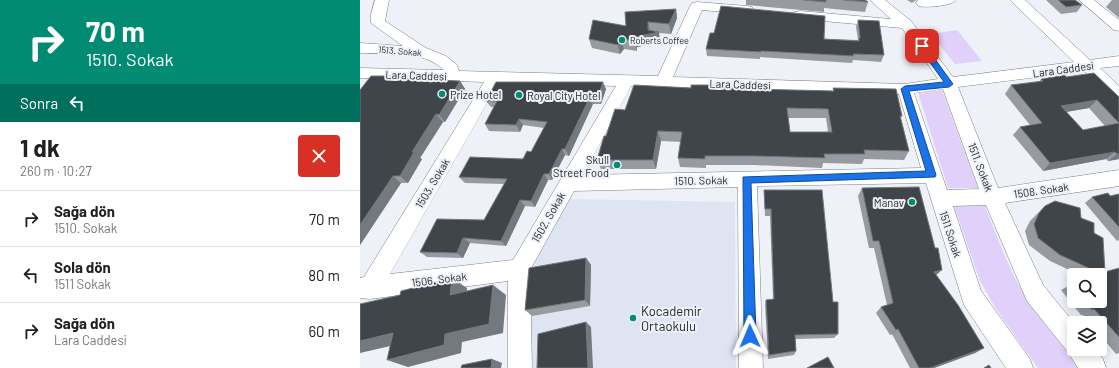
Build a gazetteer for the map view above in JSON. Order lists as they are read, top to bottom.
{
  "streets": {
    "street": [
      "1513. Sokak",
      "Lara Caddesi",
      "1511. Sokak",
      "1510. Sokak",
      "1503. Sokak",
      "1508. Sokak",
      "1502. Sokak",
      "1511 Sokak",
      "1506. Sokak"
    ]
  },
  "crossings": [
    ["1513. Sokak", "Lara Caddesi"],
    ["Lara Caddesi", "1511. Sokak"],
    ["Lara Caddesi", "1503. Sokak"],
    ["Lara Caddesi", "1502. Sokak"],
    ["Lara Caddesi", "1511 Sokak"],
    ["1511. Sokak", "1508. Sokak"],
    ["1510. Sokak", "1502. Sokak"],
    ["1510. Sokak", "1511 Sokak"],
    ["1503. Sokak", "1506. Sokak"],
    ["1508. Sokak", "1511 Sokak"],
    ["1502. Sokak", "1506. Sokak"]
  ],
  "places": [
    "Roberts Coffee",
    "Prize Hotel",
    "Royal City Hotel",
    "Skull Street Food",
    "Manav",
    "Kocademir Ortaokulu"
  ],
  "page": {
    "turn": ["70 m", "1510. Sokak"],
    "then": "Sonra",
    "heading": ["1 dk", "260 m · 10:27"],
    "list": [
      {
        "name": "Sağa dön",
        "note": "1510. Sokak",
        "value": "70 m"
      },
      {
        "name": "Sola dön",
        "note": "1511 Sokak",
        "value": "80 m"
      },
      {
        "name": "Sağa dön",
        "note": "Lara Caddesi",
        "value": "60 m"
      }
    ]
  }
}
